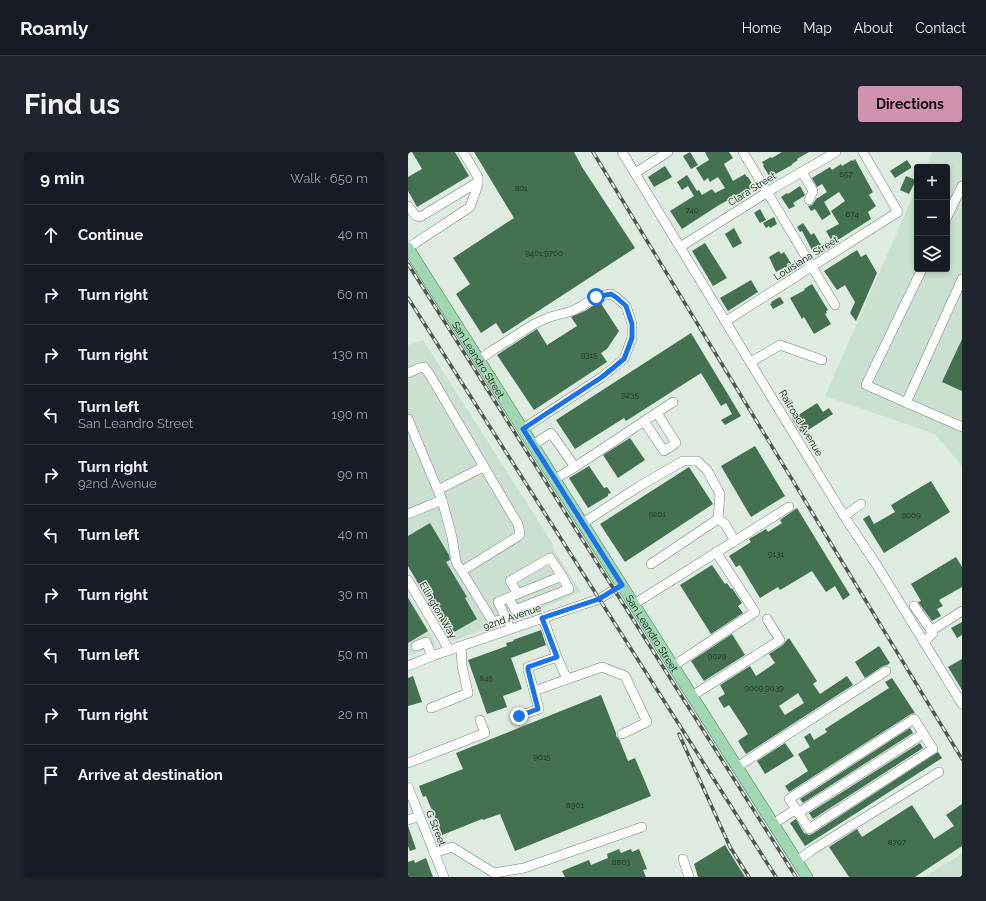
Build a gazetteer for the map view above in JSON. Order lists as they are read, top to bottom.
{
  "streets": {
    "main road": ["San Leandro Street"],
    "street": [
      "Clara Street",
      "Louisiana Street",
      "Railroad Avenue",
      "Ellington Way",
      "92nd Avenue",
      "G Street"
    ]
  },
  "crossings": [
    ["Clara Street", "Railroad Avenue"],
    ["Louisiana Street", "Railroad Avenue"],
    ["San Leandro Street", "92nd Avenue"],
    ["Ellington Way", "92nd Avenue"]
  ],
  "house_numbers": [
    "657",
    "801",
    "740",
    "674",
    "9401;9700",
    "9315",
    "9235",
    "9201",
    "9009",
    "9131",
    "9029",
    "845",
    "9009;9039",
    "9015",
    "8901",
    "8707",
    "8803"
  ],
  "page": {
    "header": "Roamly",
    "nav": [
      "Home",
      "Map",
      "About",
      "Contact"
    ],
    "buttons": "Directions",
    "title": "Find us",
    "heading": ["9 min", "Walk · 650 m"],
    "map_buttons": ["+", "−"],
    "list": [
      ["Continue", "40 m"],
      ["Turn right", "60 m"],
      ["Turn right", "130 m"],
      ["Turn left", "San Leandro Street", "190 m"],
      ["Turn right", "92nd Avenue", "90 m"],
      ["Turn left", "40 m"],
      ["Turn right", "30 m"],
      ["Turn left", "50 m"],
      ["Turn right", "20 m"],
      "Arrive at destination"
    ]
  }
}
